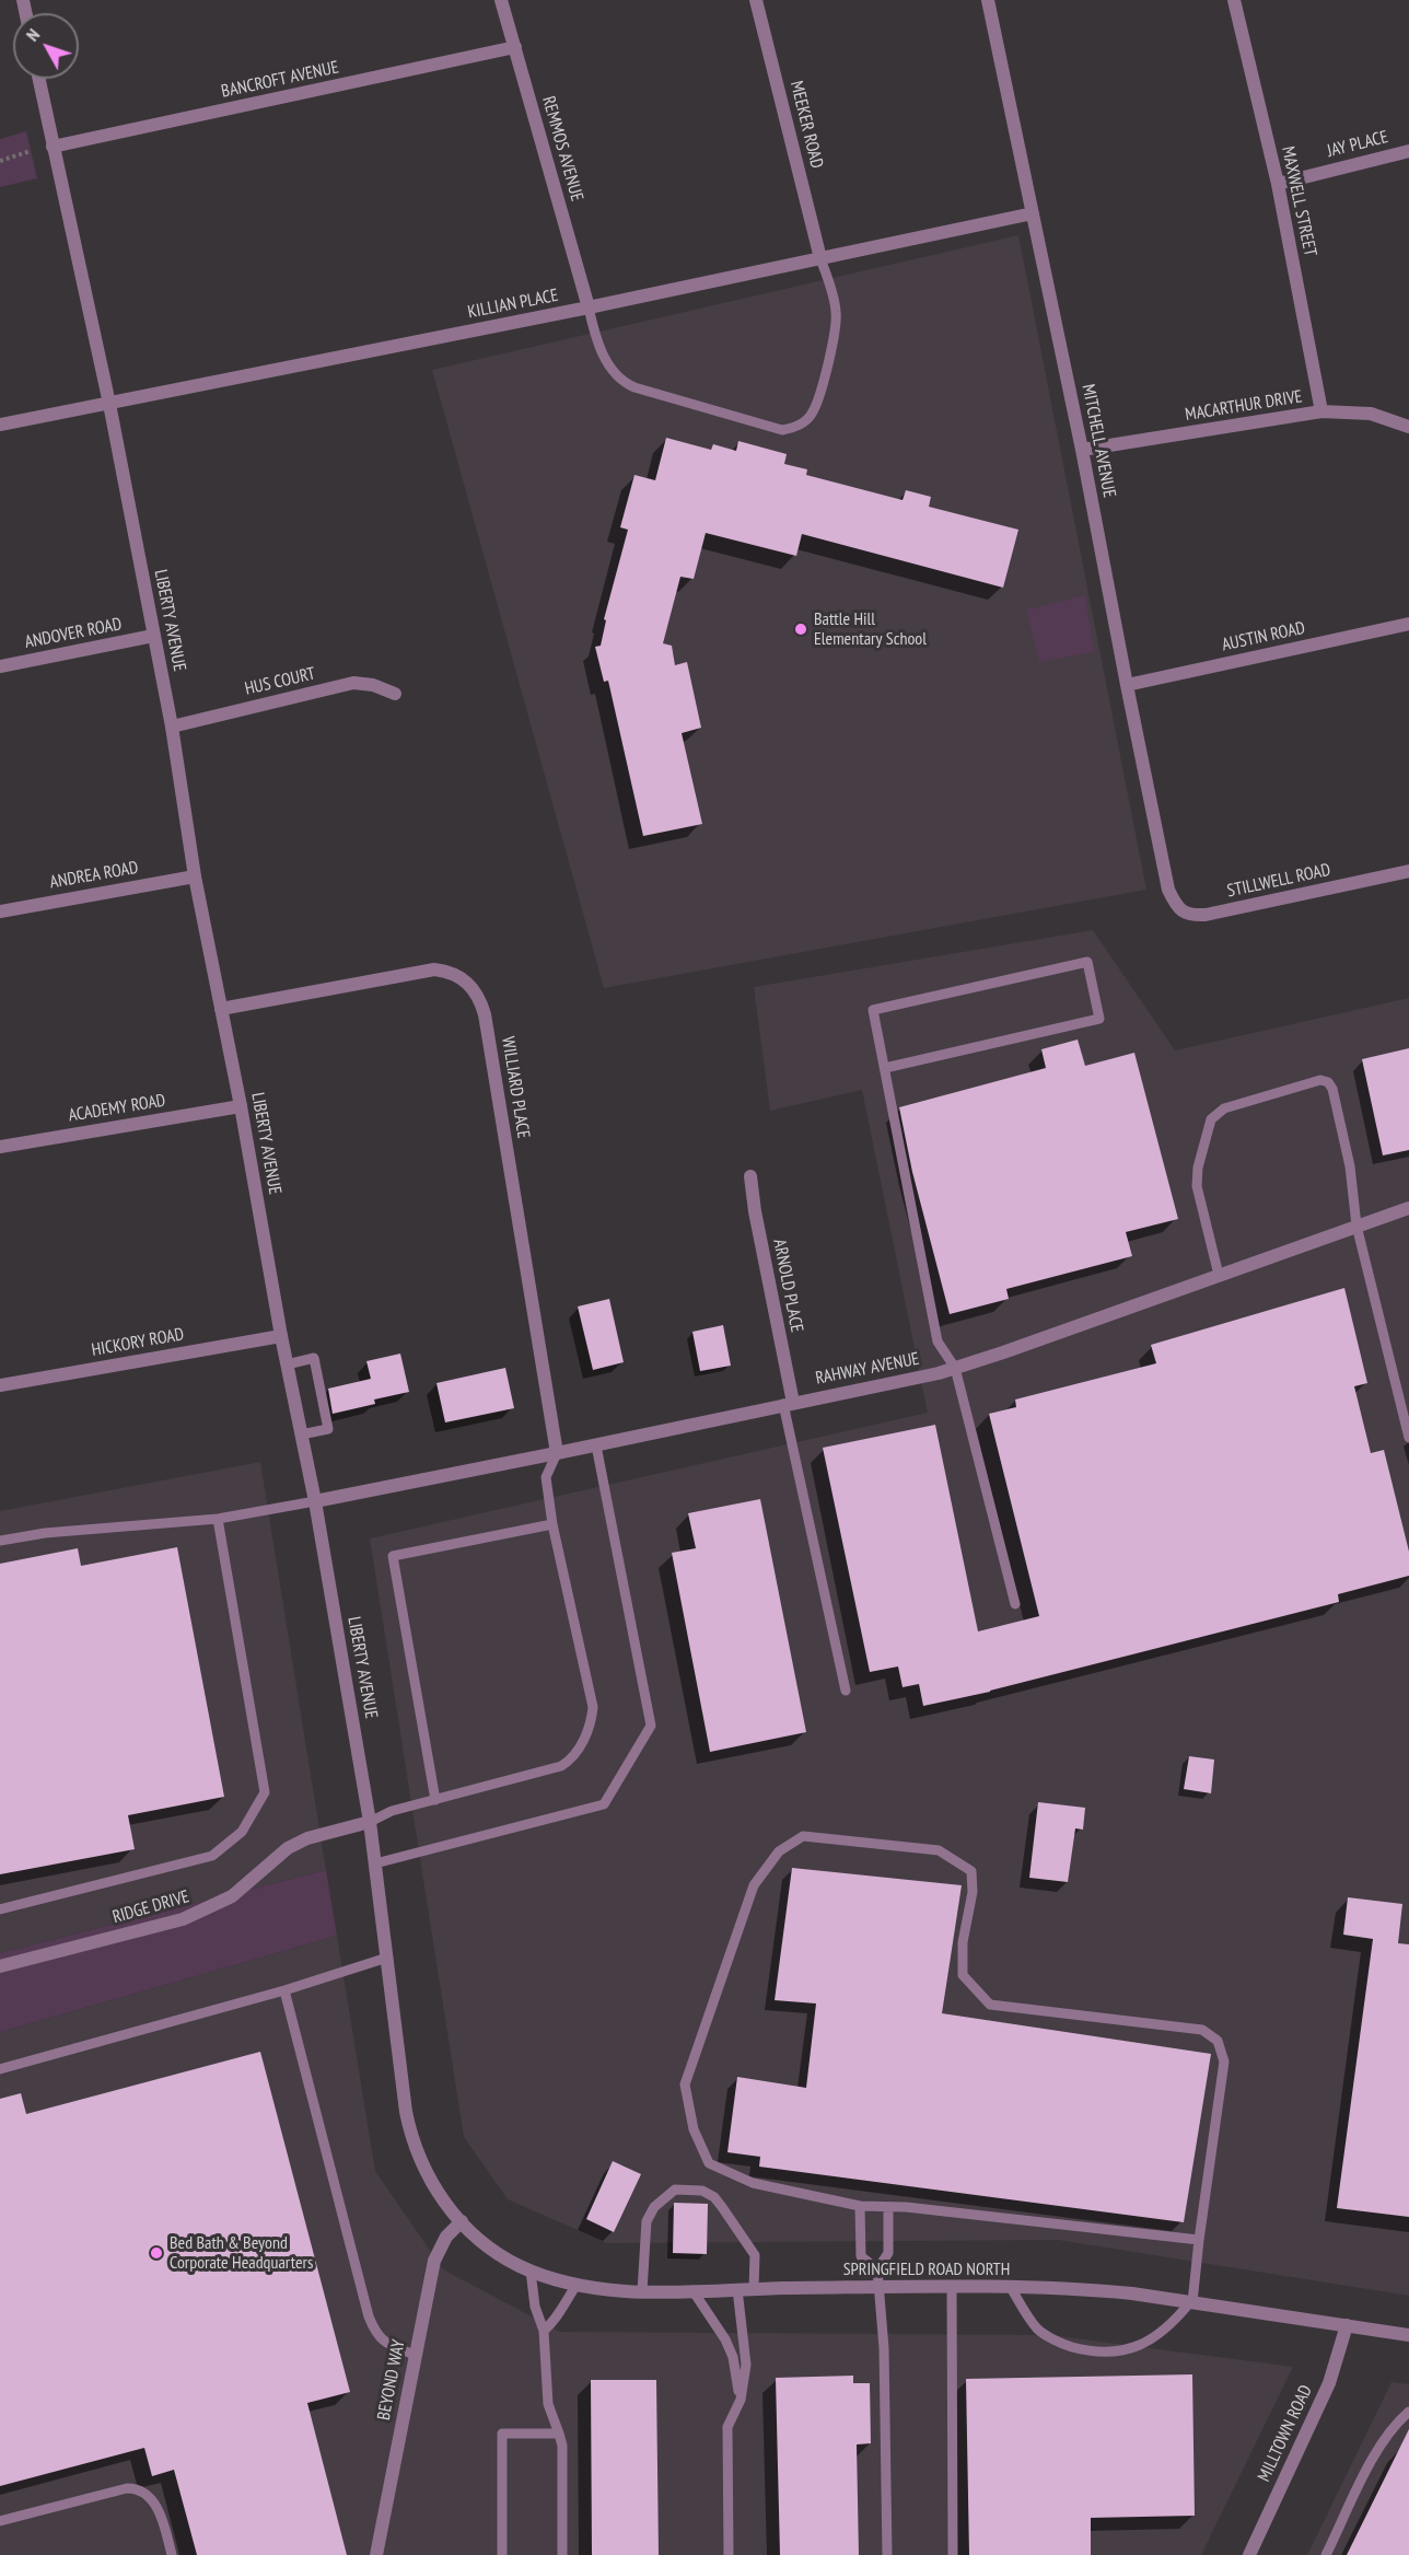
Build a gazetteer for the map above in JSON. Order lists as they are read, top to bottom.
{
  "streets": {
    "street": [
      "BANCROFT AVENUE",
      "MEEKER ROAD",
      "JAY PLACE",
      "REMMOS AVENUE",
      "MAXWELL STREET",
      "KILLIAN PLACE",
      "MACARTHUR DRIVE",
      "MITCHELL AVENUE",
      "LIBERTY AVENUE",
      "ANDOVER ROAD",
      "AUSTIN ROAD",
      "HUS COURT",
      "ANDREA ROAD",
      "STILLWELL ROAD",
      "WILLIARD PLACE",
      "ACADEMY ROAD",
      "ARNOLD PLACE",
      "HICKORY ROAD",
      "RAHWAY AVENUE",
      "RIDGE DRIVE",
      "SPRINGFIELD ROAD NORTH",
      "BEYOND WAY",
      "MILLTOWN ROAD"
    ]
  },
  "crossings": [
    ["BANCROFT AVENUE", "REMMOS AVENUE"],
    ["BANCROFT AVENUE", "LIBERTY AVENUE"],
    ["MEEKER ROAD", "KILLIAN PLACE"],
    ["JAY PLACE", "MAXWELL STREET"],
    ["REMMOS AVENUE", "KILLIAN PLACE"],
    ["MAXWELL STREET", "MACARTHUR DRIVE"],
    ["KILLIAN PLACE", "MITCHELL AVENUE"],
    ["KILLIAN PLACE", "LIBERTY AVENUE"],
    ["MACARTHUR DRIVE", "MITCHELL AVENUE"],
    ["MITCHELL AVENUE", "AUSTIN ROAD"],
    ["MITCHELL AVENUE", "STILLWELL ROAD"],
    ["LIBERTY AVENUE", "ANDOVER ROAD"],
    ["LIBERTY AVENUE", "HUS COURT"],
    ["LIBERTY AVENUE", "ANDREA ROAD"],
    ["LIBERTY AVENUE", "WILLIARD PLACE"],
    ["LIBERTY AVENUE", "ACADEMY ROAD"],
    ["LIBERTY AVENUE", "HICKORY ROAD"],
    ["LIBERTY AVENUE", "RAHWAY AVENUE"],
    ["LIBERTY AVENUE", "RIDGE DRIVE"],
    ["LIBERTY AVENUE", "SPRINGFIELD ROAD NORTH"],
    ["LIBERTY AVENUE", "BEYOND WAY"],
    ["WILLIARD PLACE", "RAHWAY AVENUE"],
    ["ARNOLD PLACE", "RAHWAY AVENUE"],
    ["SPRINGFIELD ROAD NORTH", "BEYOND WAY"],
    ["SPRINGFIELD ROAD NORTH", "MILLTOWN ROAD"]
  ],
  "places": ["Battle Hill Elementary School", "Bed Bath & Beyond Corporate Headquarters"],
  "north": "top left"
}
